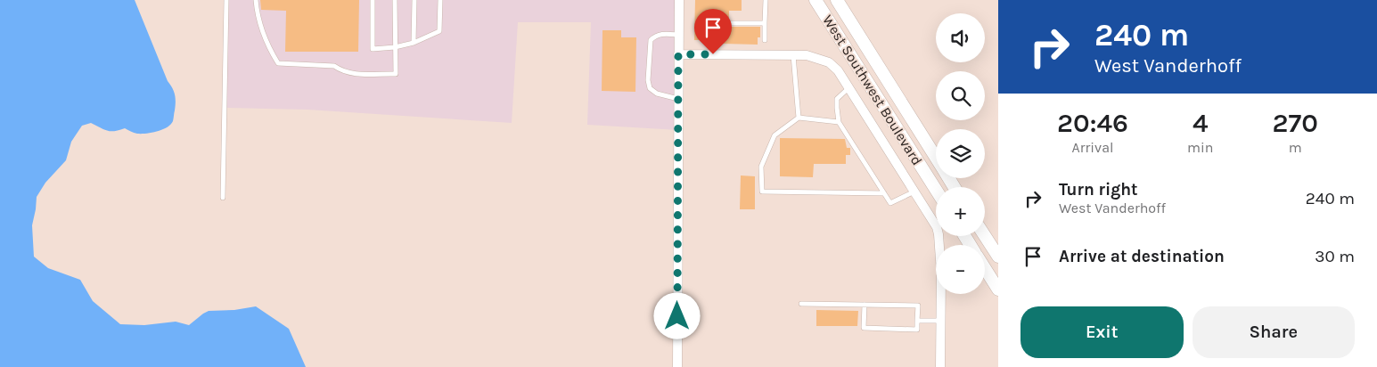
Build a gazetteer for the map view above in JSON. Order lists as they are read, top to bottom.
{
  "streets": {
    "main road": ["West Southwest Boulevard"]
  },
  "page": {
    "turn": ["240 m", "West Vanderhoff"],
    "map_buttons": ["+", "−"],
    "eta": [
      "20:46",
      "Arrival",
      "4",
      "min",
      "270",
      "m"
    ],
    "list": [
      {
        "name": "Turn right",
        "note": "West Vanderhoff",
        "value": "240 m"
      },
      {
        "name": "Arrive at destination",
        "value": "30 m"
      }
    ],
    "buttons": ["Exit", "Share"]
  }
}
